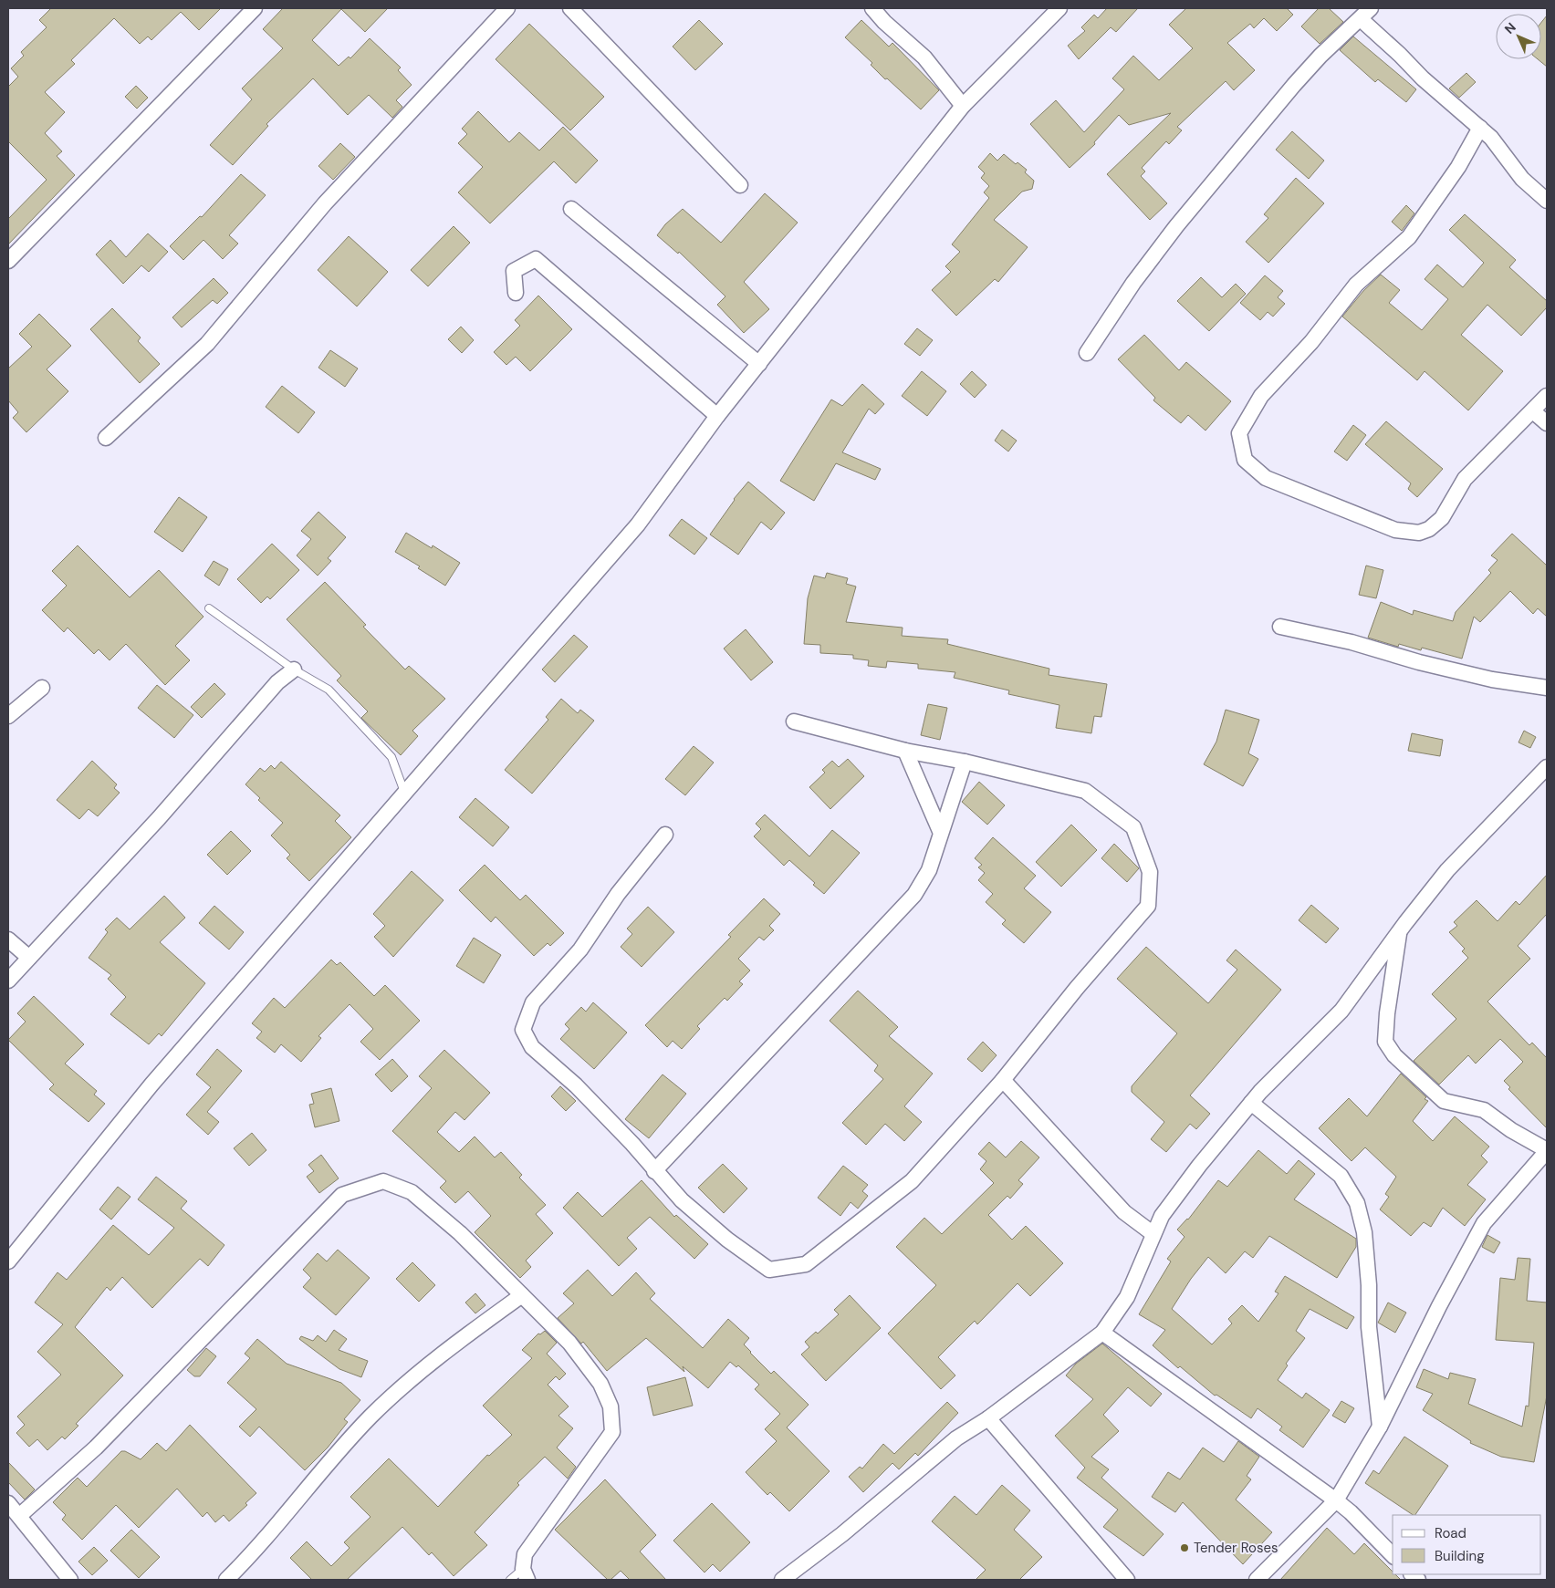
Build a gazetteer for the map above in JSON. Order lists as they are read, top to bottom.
{
  "places": ["Tender Roses"],
  "legend": ["Road", "Building"],
  "north": "top left"
}
